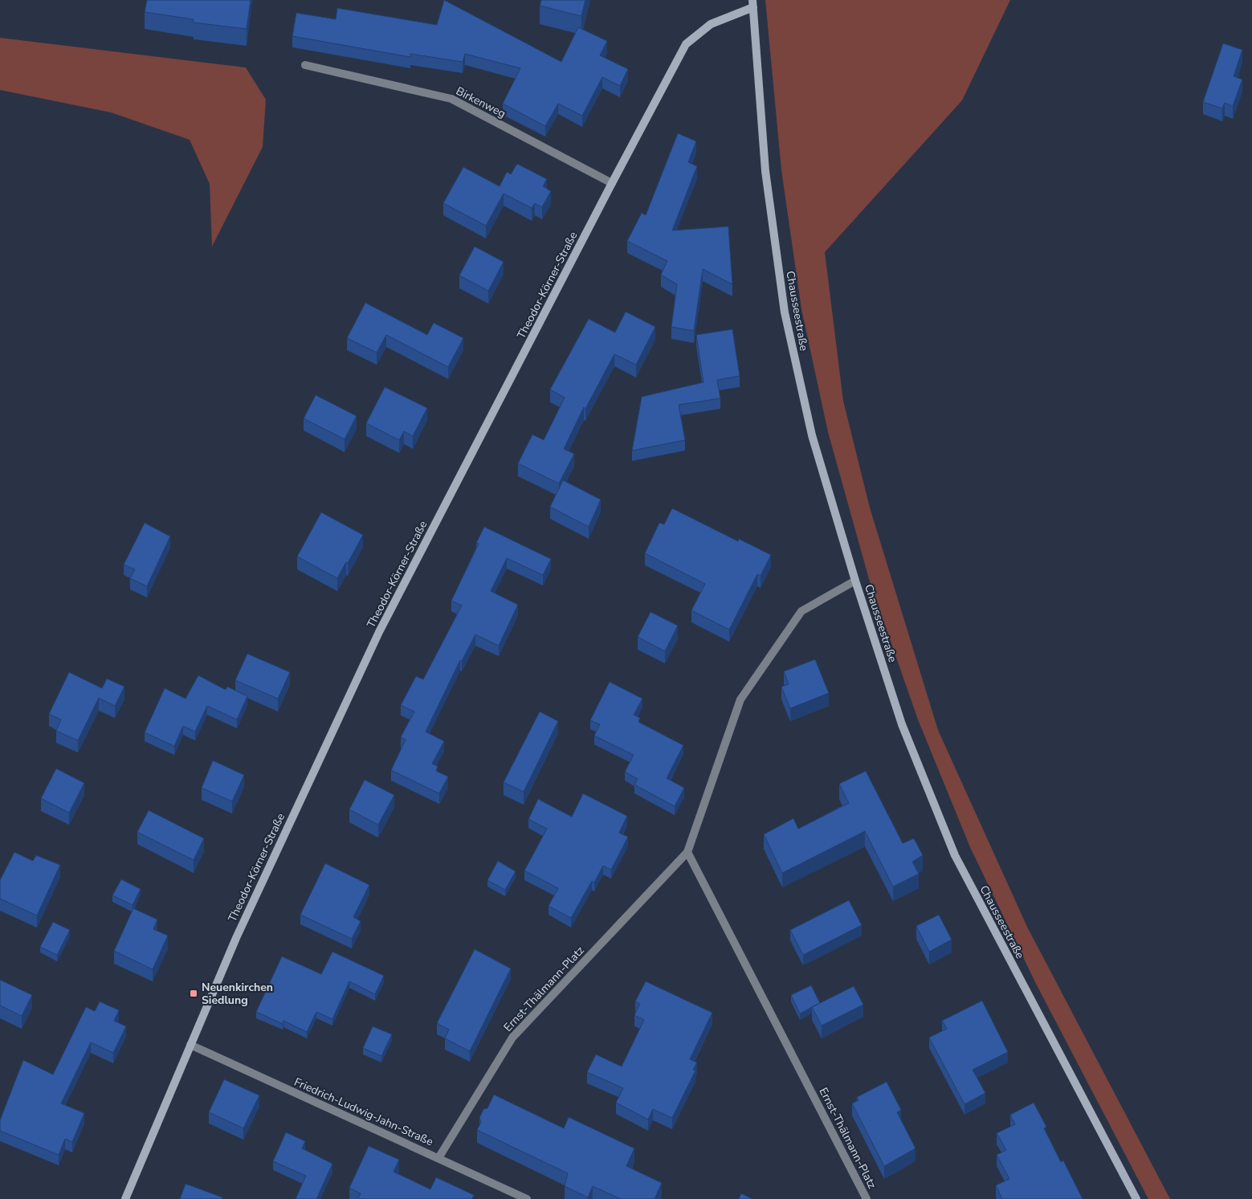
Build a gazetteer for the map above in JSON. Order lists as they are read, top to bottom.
{
  "streets": {
    "street": [
      "Birkenweg",
      "Theodor-Körner-Straße",
      "Chausseestraße",
      "Ernst-Thälmann-Platz",
      "Friedrich-Ludwig-Jahn-Straße"
    ]
  },
  "crossings": [
    ["Birkenweg", "Theodor-Körner-Straße"],
    ["Theodor-Körner-Straße", "Chausseestraße"],
    ["Theodor-Körner-Straße", "Friedrich-Ludwig-Jahn-Straße"],
    ["Chausseestraße", "Ernst-Thälmann-Platz"],
    ["Ernst-Thälmann-Platz", "Friedrich-Ludwig-Jahn-Straße"]
  ],
  "places": {
    "transit": ["Neuenkirchen Siedlung"]
  }
}
